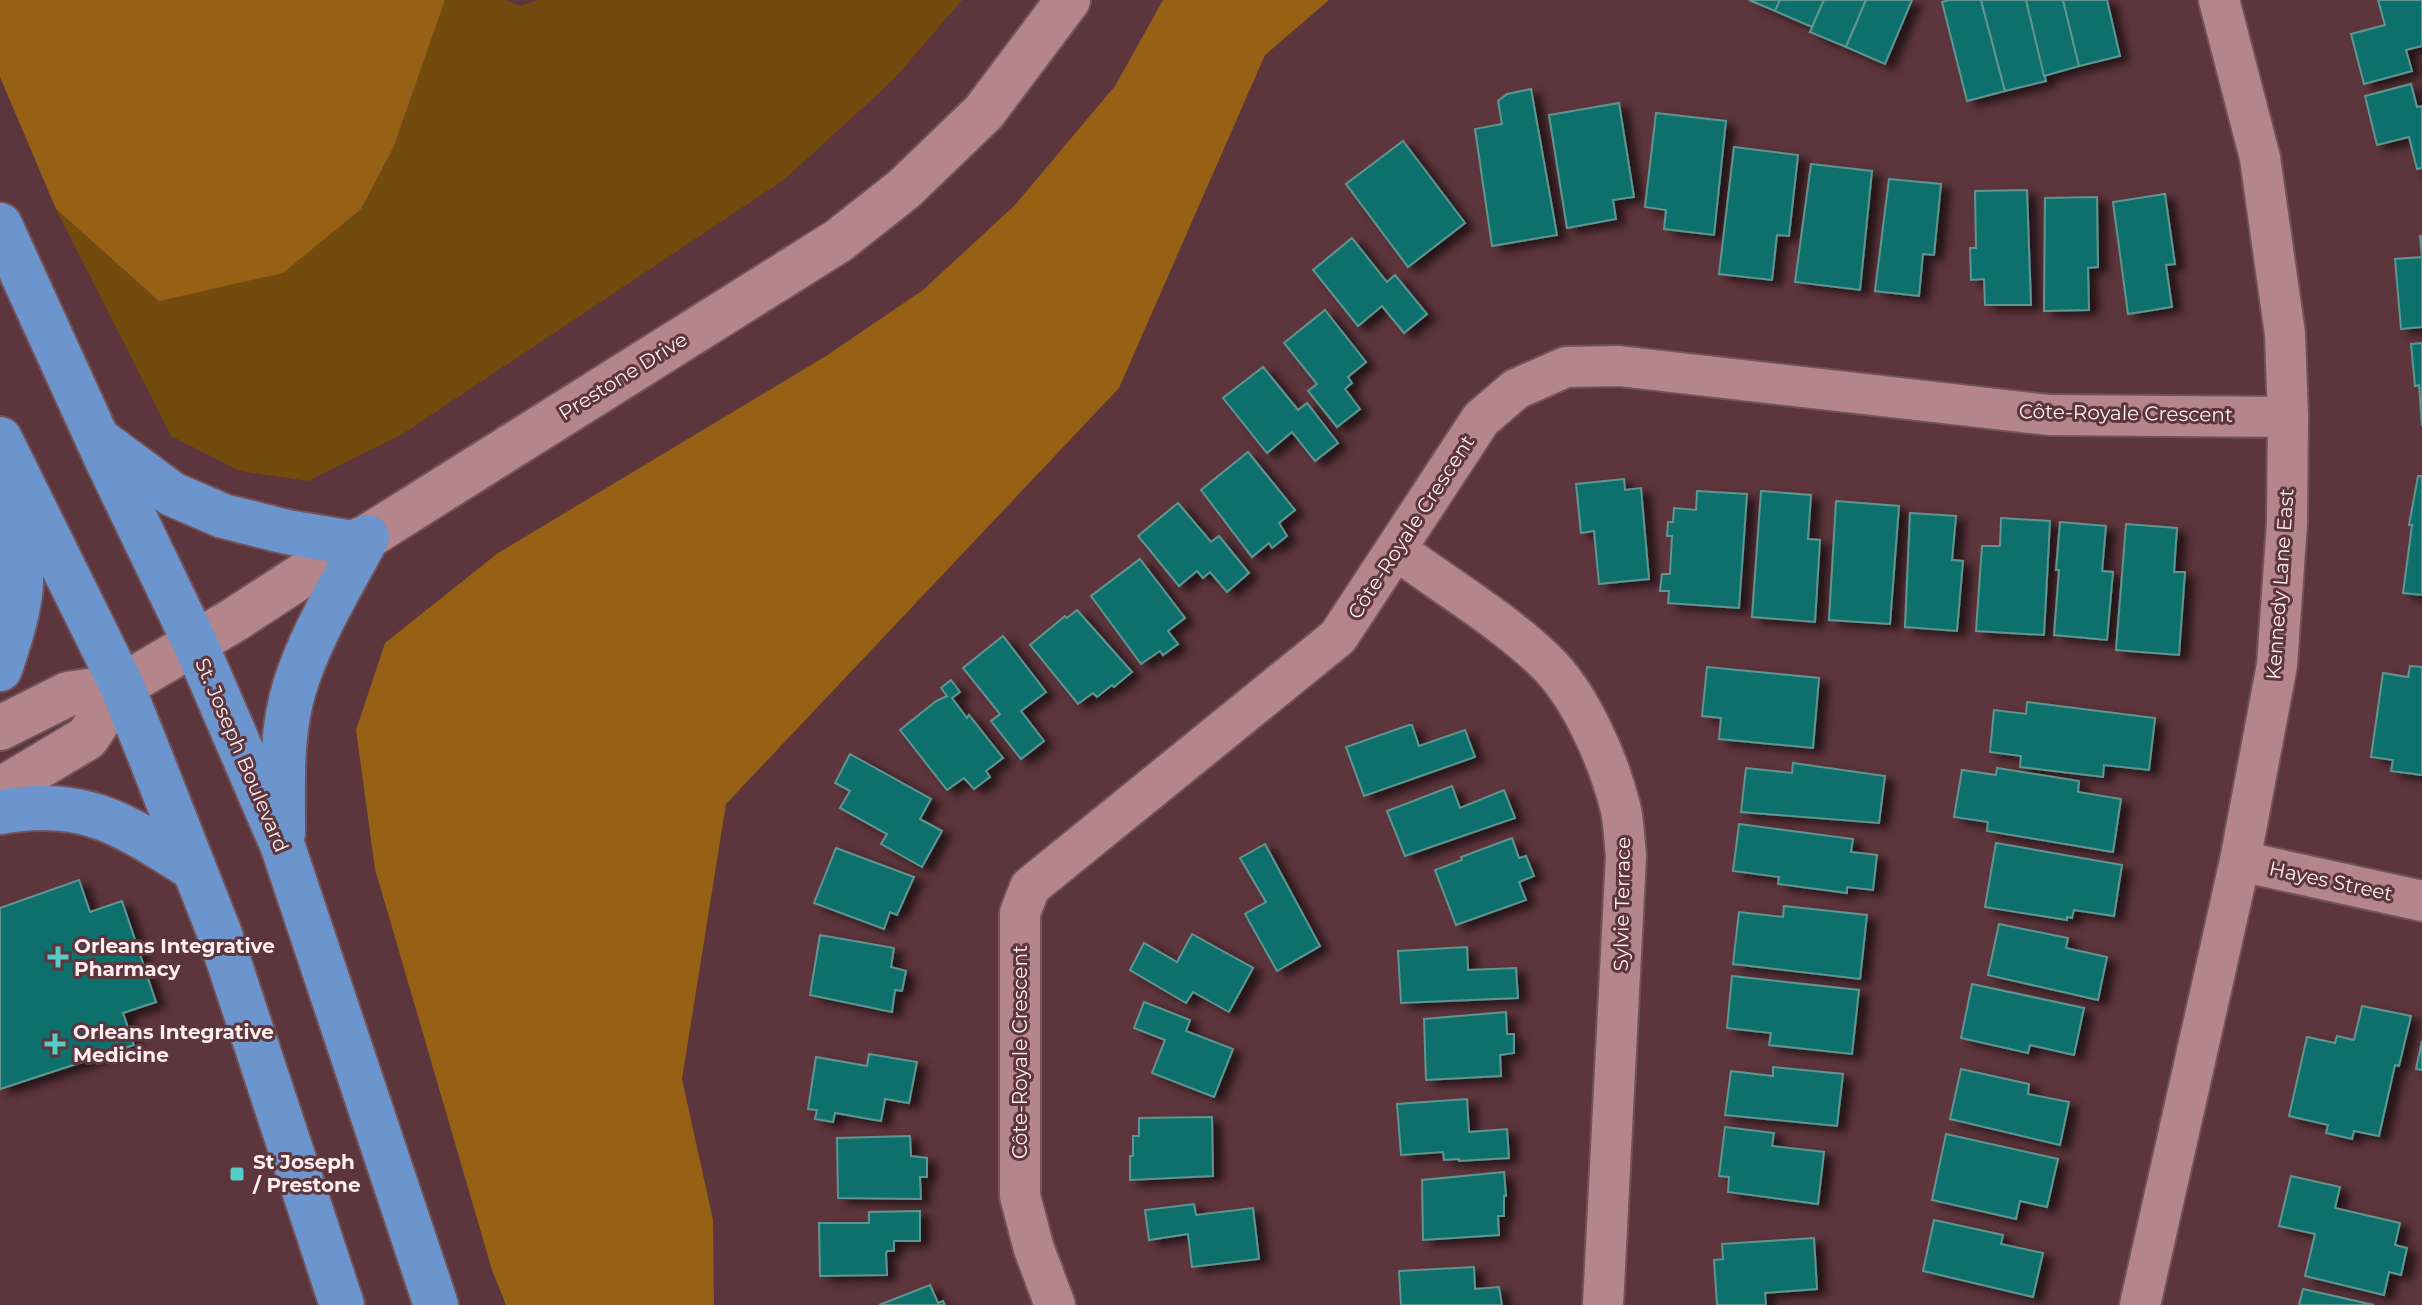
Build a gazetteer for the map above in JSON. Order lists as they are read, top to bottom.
{
  "streets": {
    "main road": ["St. Joseph Boulevard"],
    "street": [
      "Prestone Drive",
      "Côte-Royale Crescent",
      "Kennedy Lane East",
      "Hayes Street",
      "Sylvie Terrace"
    ]
  },
  "crossings": [
    ["Prestone Drive", "St. Joseph Boulevard"],
    ["Côte-Royale Crescent", "Kennedy Lane East"],
    ["Côte-Royale Crescent", "Sylvie Terrace"],
    ["Kennedy Lane East", "Hayes Street"]
  ],
  "places": {
    "health": ["Orleans Integrative Pharmacy", "Orleans Integrative Medicine"],
    "transit": ["St Joseph / Prestone"]
  }
}
